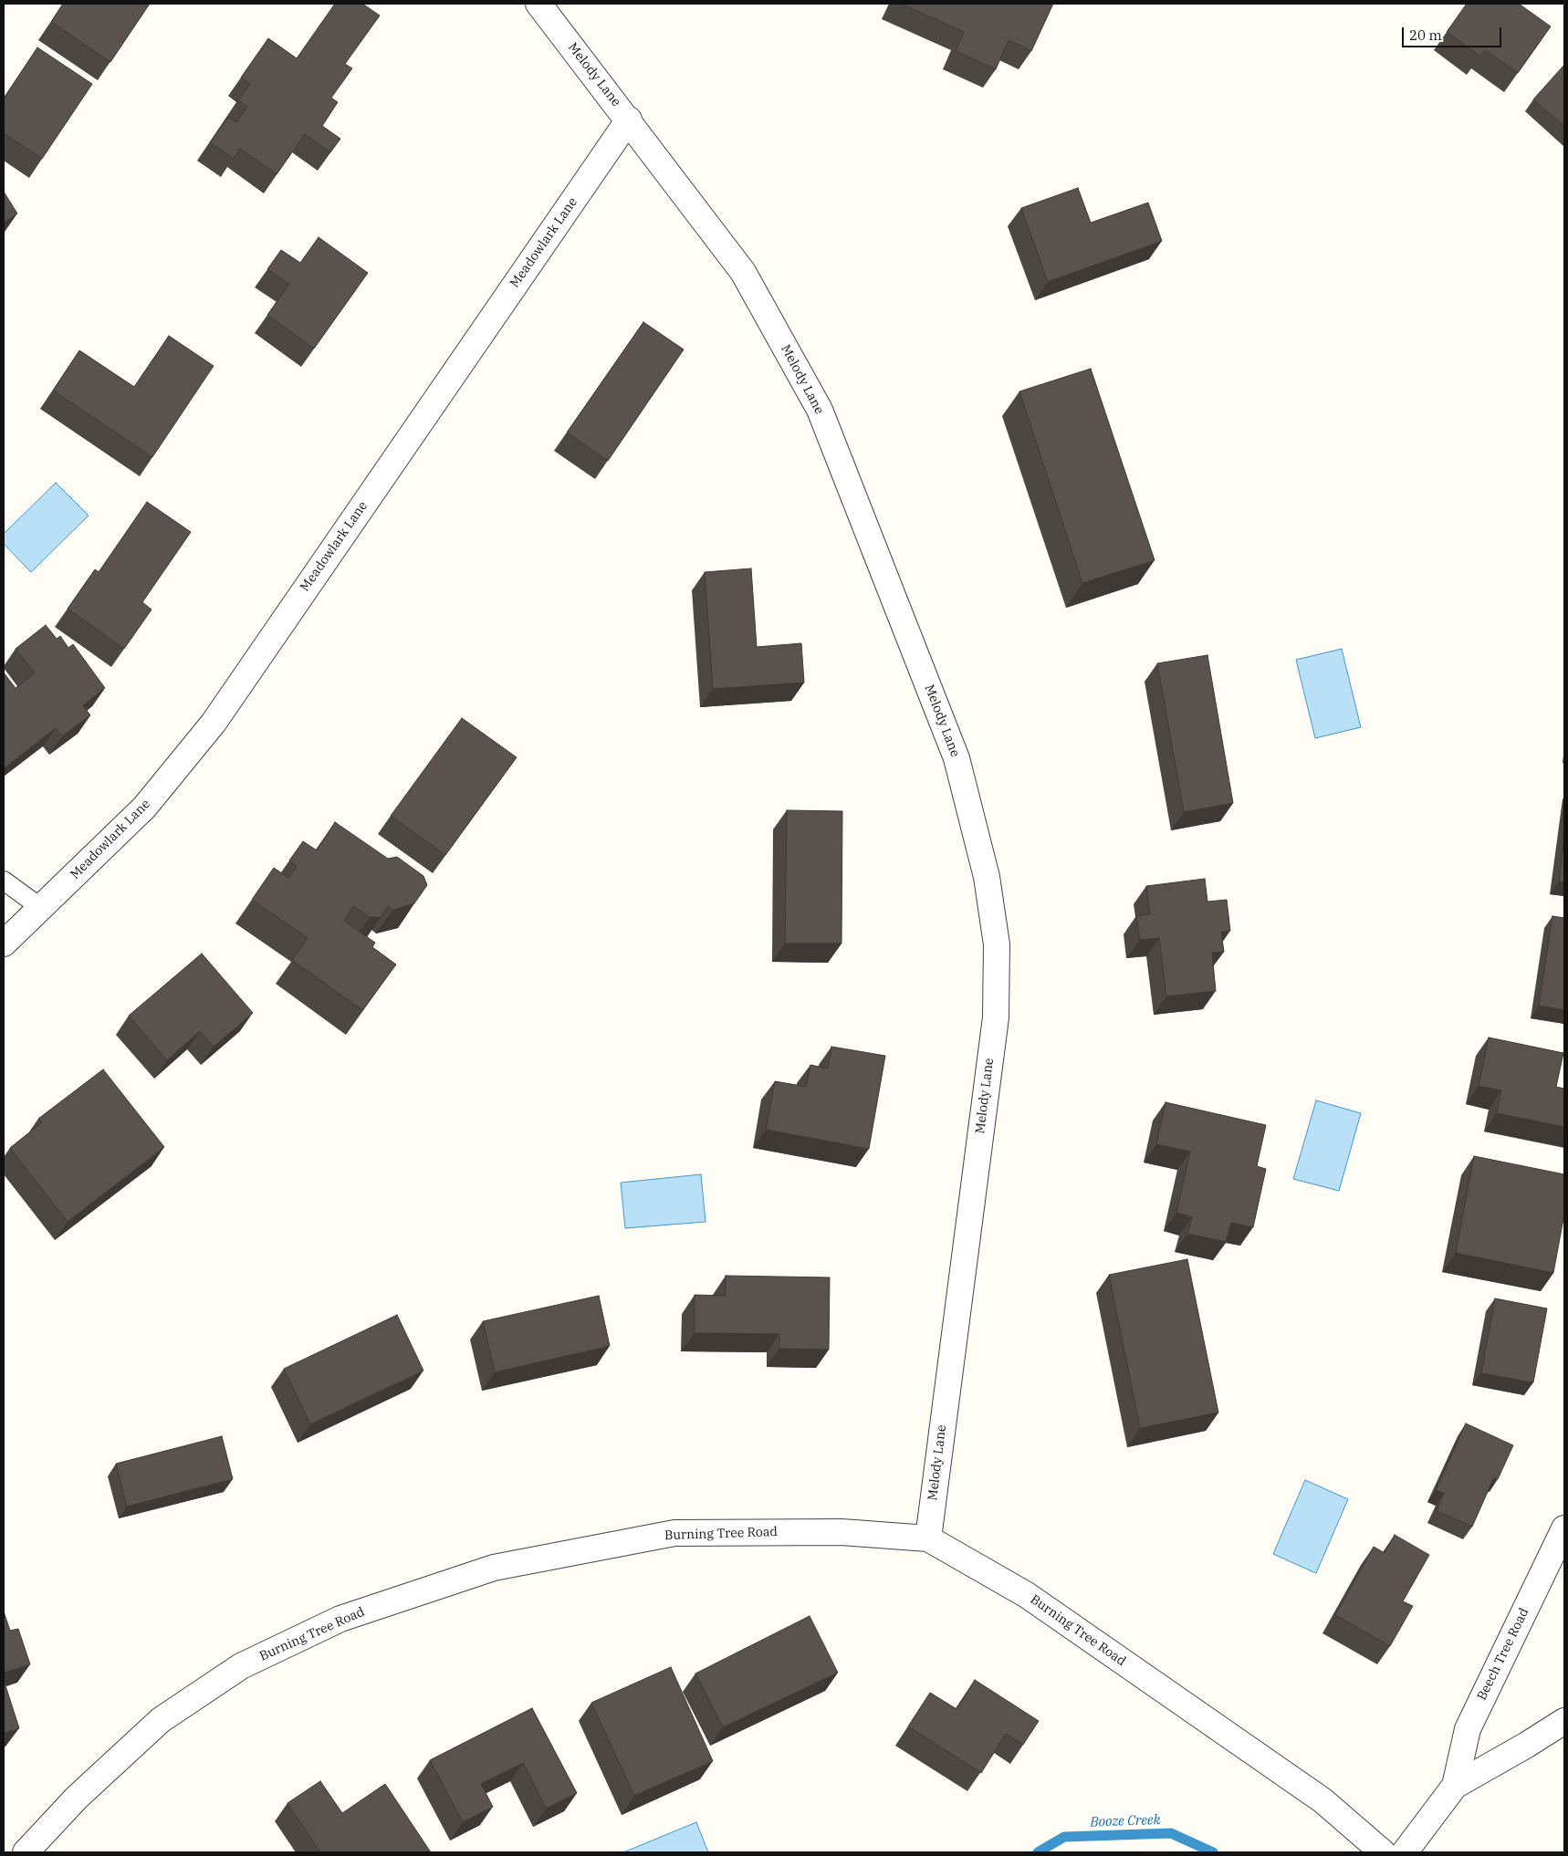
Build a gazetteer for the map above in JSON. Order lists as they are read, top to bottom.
{
  "streets": {
    "street": [
      "Melody Lane",
      "Meadowlark Lane",
      "Burning Tree Road",
      "Beech Tree Road"
    ]
  },
  "crossings": [
    ["Melody Lane", "Meadowlark Lane"],
    ["Melody Lane", "Burning Tree Road"]
  ],
  "water": ["Booze Creek"],
  "scale_bar": "20 m"
}
